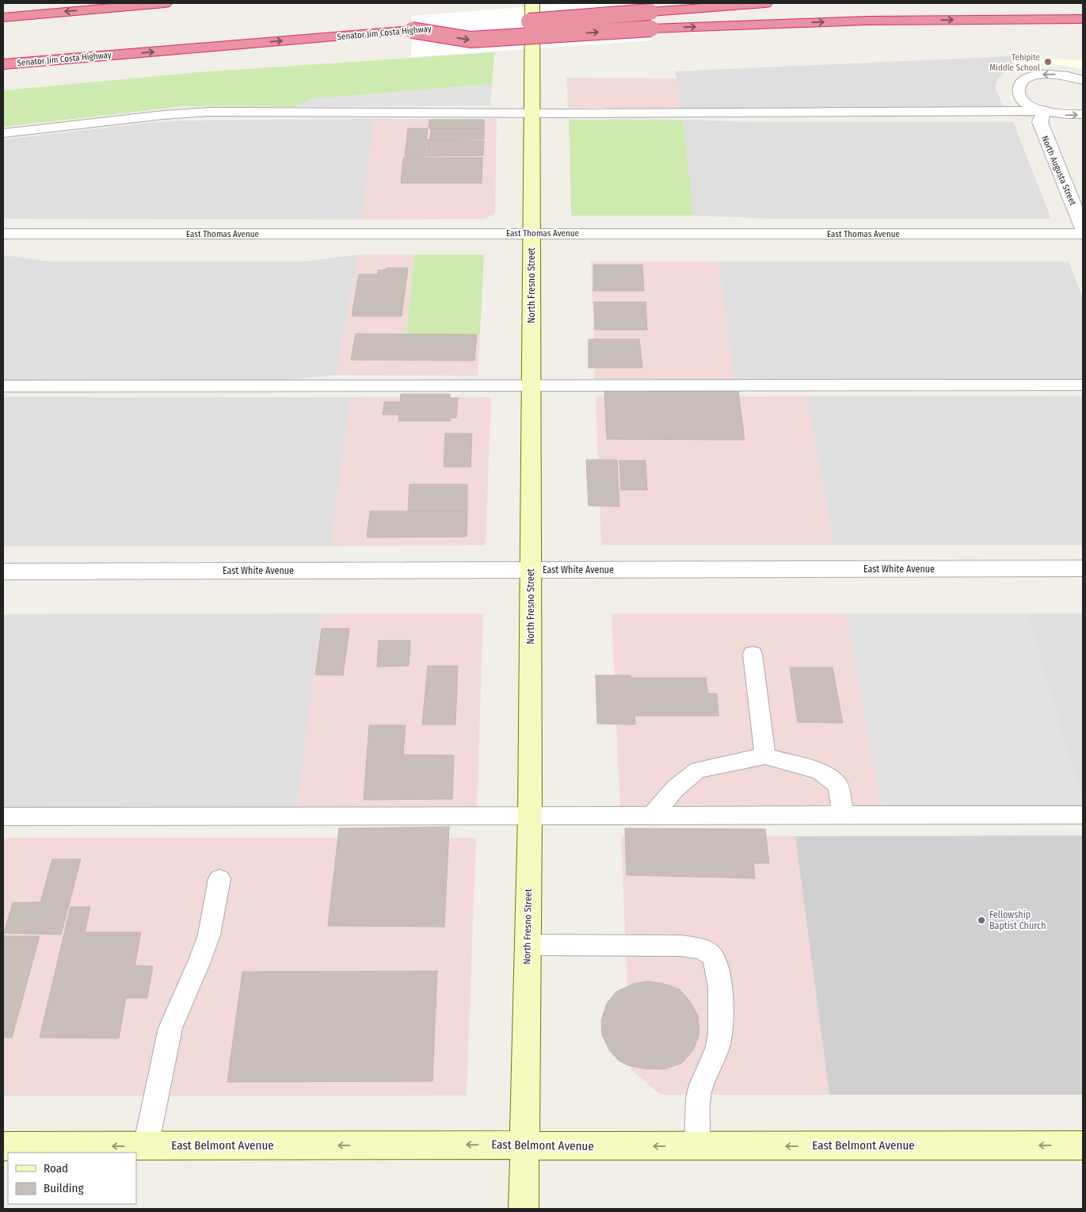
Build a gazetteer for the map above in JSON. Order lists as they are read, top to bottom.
{
  "streets": {
    "highway": ["Senator Jim Costa Highway"],
    "main road": ["North Fresno Street", "East Belmont Avenue"],
    "street": ["North Augusta Street", "East Thomas Avenue", "East White Avenue"]
  },
  "crossings": [
    ["East Thomas Avenue", "North Fresno Street"],
    ["North Fresno Street", "East White Avenue"],
    ["North Fresno Street", "East Belmont Avenue"]
  ],
  "one_way": ["East Belmont Avenue"],
  "places": ["Tehipite Middle School", "Fellowship Baptist Church"],
  "legend": ["Road", "Building"]
}
